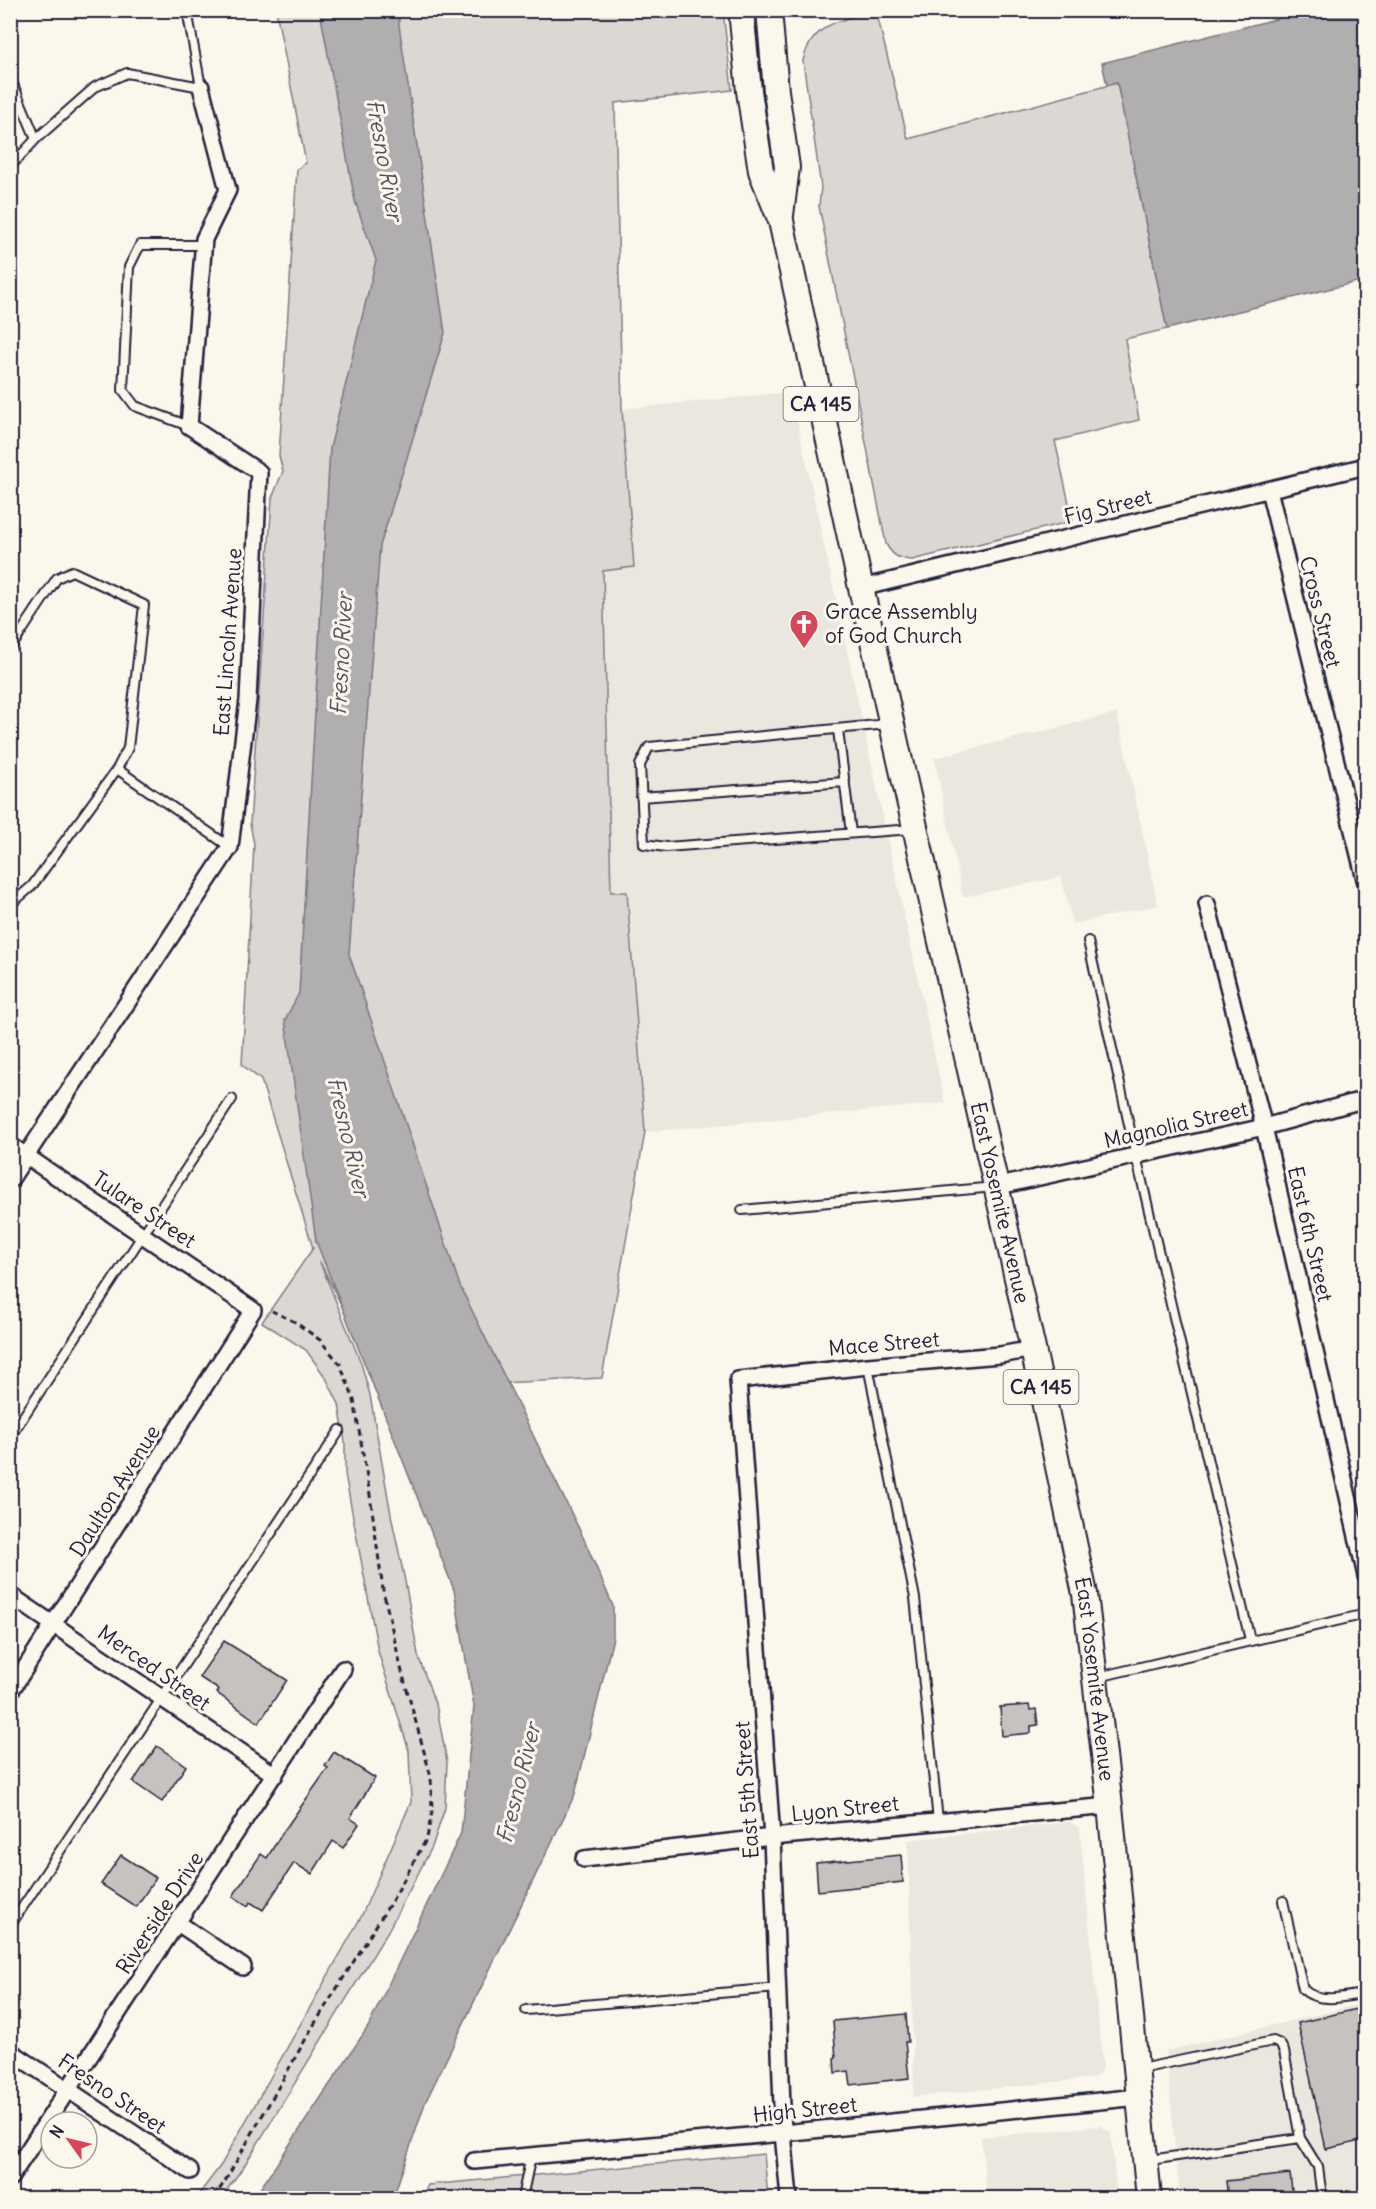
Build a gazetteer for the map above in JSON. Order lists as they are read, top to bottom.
{
  "streets": {
    "main road": ["CA 145", "East Yosemite Avenue"],
    "street": [
      "Fig Street",
      "Cross Street",
      "East Lincoln Avenue",
      "Magnolia Street",
      "Tulare Street",
      "East 6th Street",
      "Mace Street",
      "Daulton Avenue",
      "Merced Street",
      "East 5th Street",
      "Lyon Street",
      "Riverside Drive",
      "Fresno Street",
      "High Street"
    ]
  },
  "crossings": [
    ["Fig Street", "Cross Street"],
    ["Fig Street", "East Yosemite Avenue"],
    ["East Lincoln Avenue", "Tulare Street"],
    ["Magnolia Street", "East Yosemite Avenue"],
    ["Magnolia Street", "East 6th Street"],
    ["East Yosemite Avenue", "Mace Street"],
    ["East Yosemite Avenue", "Lyon Street"],
    ["East Yosemite Avenue", "High Street"],
    ["Tulare Street", "Daulton Avenue"],
    ["Mace Street", "East 5th Street"],
    ["Daulton Avenue", "Merced Street"],
    ["Merced Street", "Riverside Drive"],
    ["East 5th Street", "Lyon Street"],
    ["East 5th Street", "High Street"],
    ["Riverside Drive", "Fresno Street"]
  ],
  "water": ["Fresno River"],
  "places": {
    "church": ["Grace Assembly of God Church"]
  },
  "north": "top left"
}
